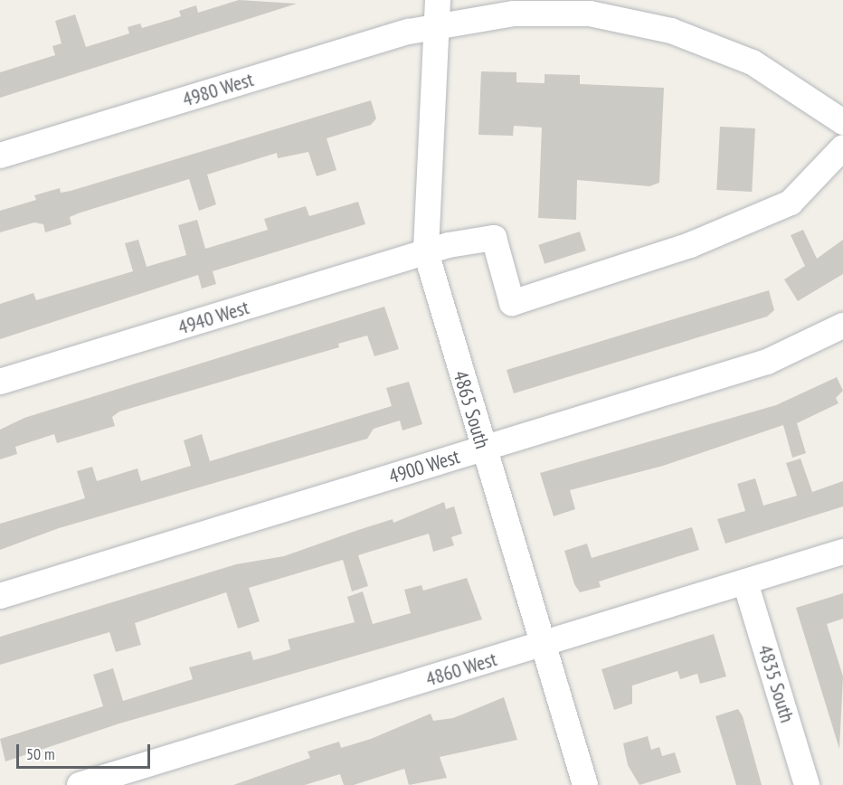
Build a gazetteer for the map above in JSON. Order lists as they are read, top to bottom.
{
  "streets": {
    "street": [
      "4980 West",
      "4940 West",
      "4865 South",
      "4900 West",
      "4860 West",
      "4835 South"
    ]
  },
  "crossings": [
    ["4980 West", "4865 South"],
    ["4940 West", "4865 South"],
    ["4865 South", "4900 West"],
    ["4865 South", "4860 West"],
    ["4860 West", "4835 South"]
  ],
  "scale_bar": "50 m"
}
